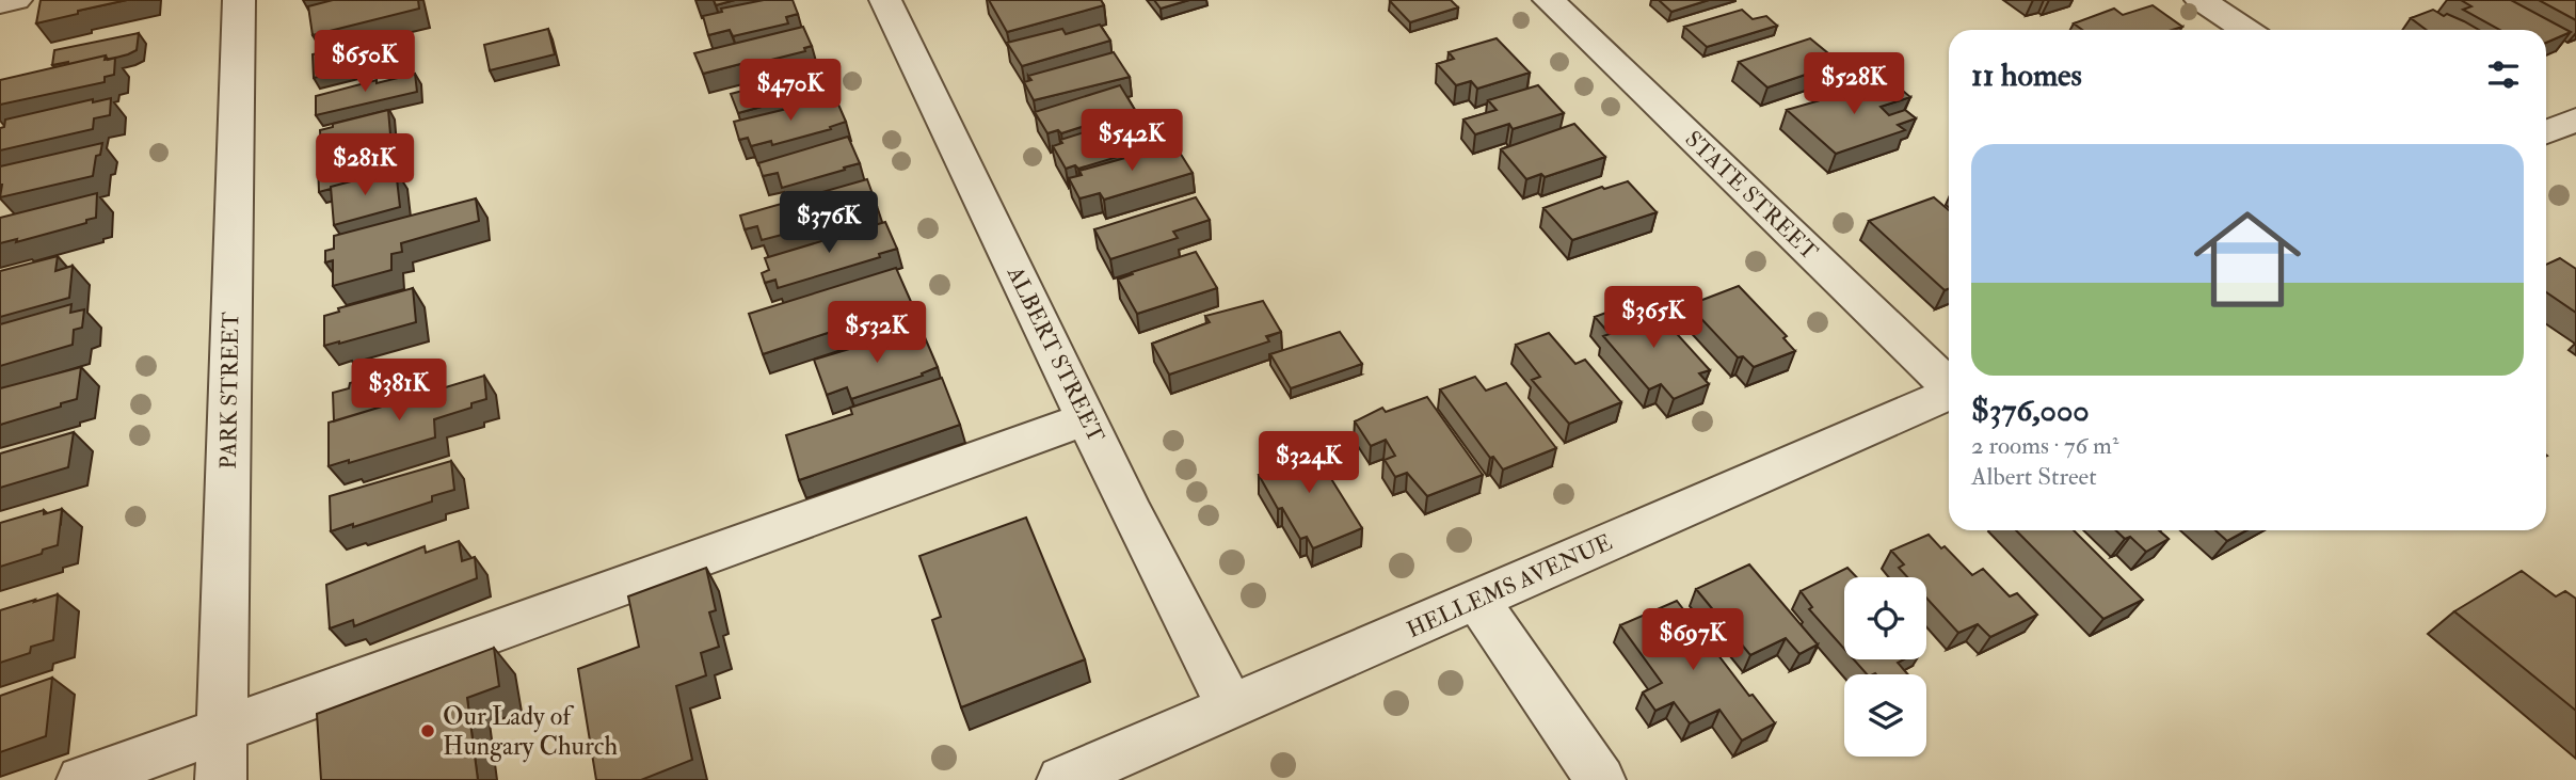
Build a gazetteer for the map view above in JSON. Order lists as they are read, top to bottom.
{
  "streets": {
    "street": [
      "STATE STREET",
      "ALBERT STREET",
      "PARK STREET",
      "HELLEMS AVENUE"
    ]
  },
  "crossings": [
    ["ALBERT STREET", "HELLEMS AVENUE"]
  ],
  "places": ["Our Lady of Hungary Church"],
  "page": {
    "price": [
      "$650K",
      "$528K",
      "$470K",
      "$542K",
      "$281K",
      "$376K",
      "$365K",
      "$532K",
      "$381K",
      "$324K",
      "$697K"
    ],
    "heading": "11 homes",
    "list": [
      {
        "name": "$376,000",
        "note": "2 rooms · 76 m² · Albert Street"
      }
    ]
  }
}
